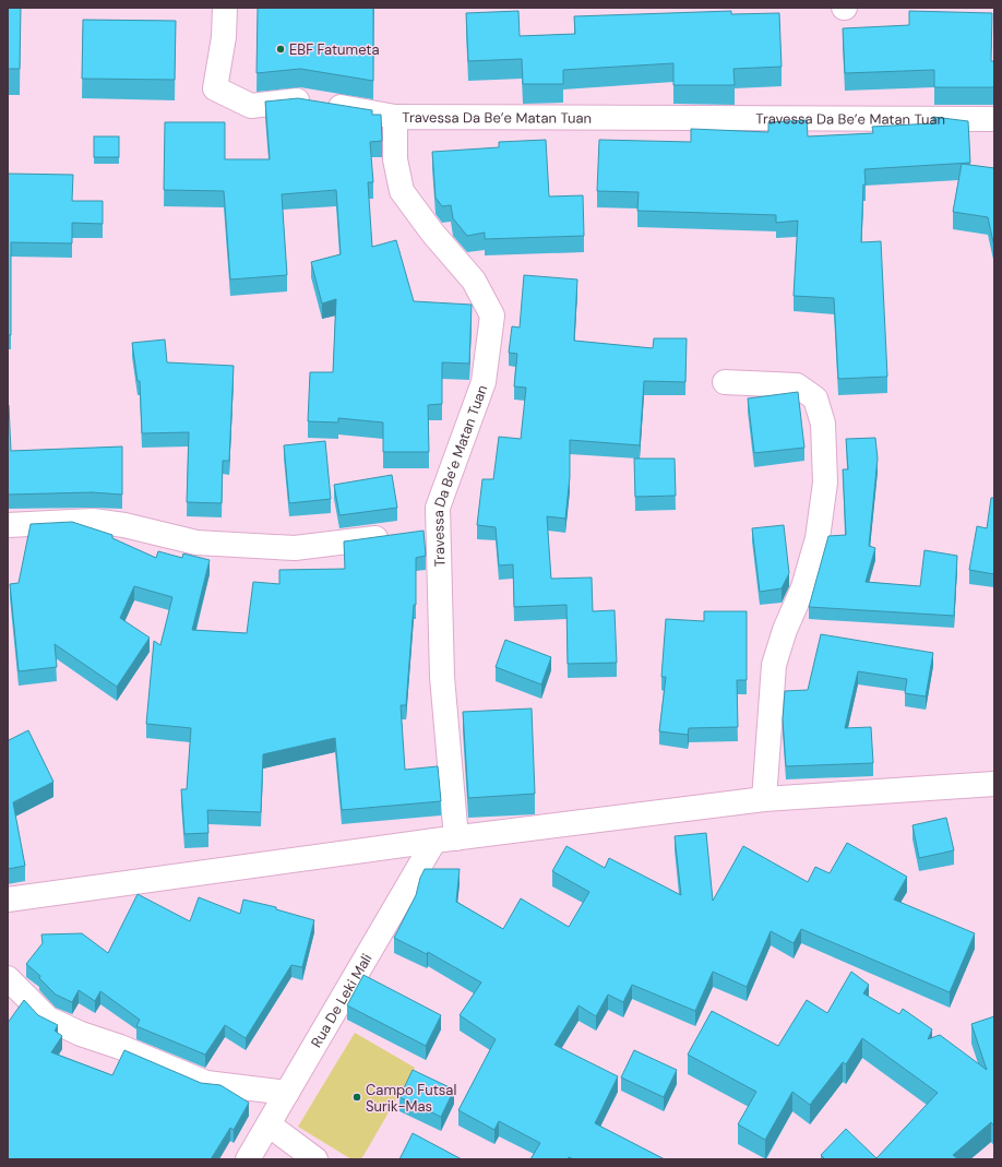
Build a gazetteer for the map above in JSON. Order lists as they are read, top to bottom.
{
  "streets": {
    "street": ["Travessa Da Be’e Matan Tuan", "Rua De Leki Mali"]
  },
  "crossings": [
    ["Travessa Da Be’e Matan Tuan", "Rua De Leki Mali"]
  ],
  "places": ["EBF Fatumeta", "Campo Futsal Surik-Mas"]
}
